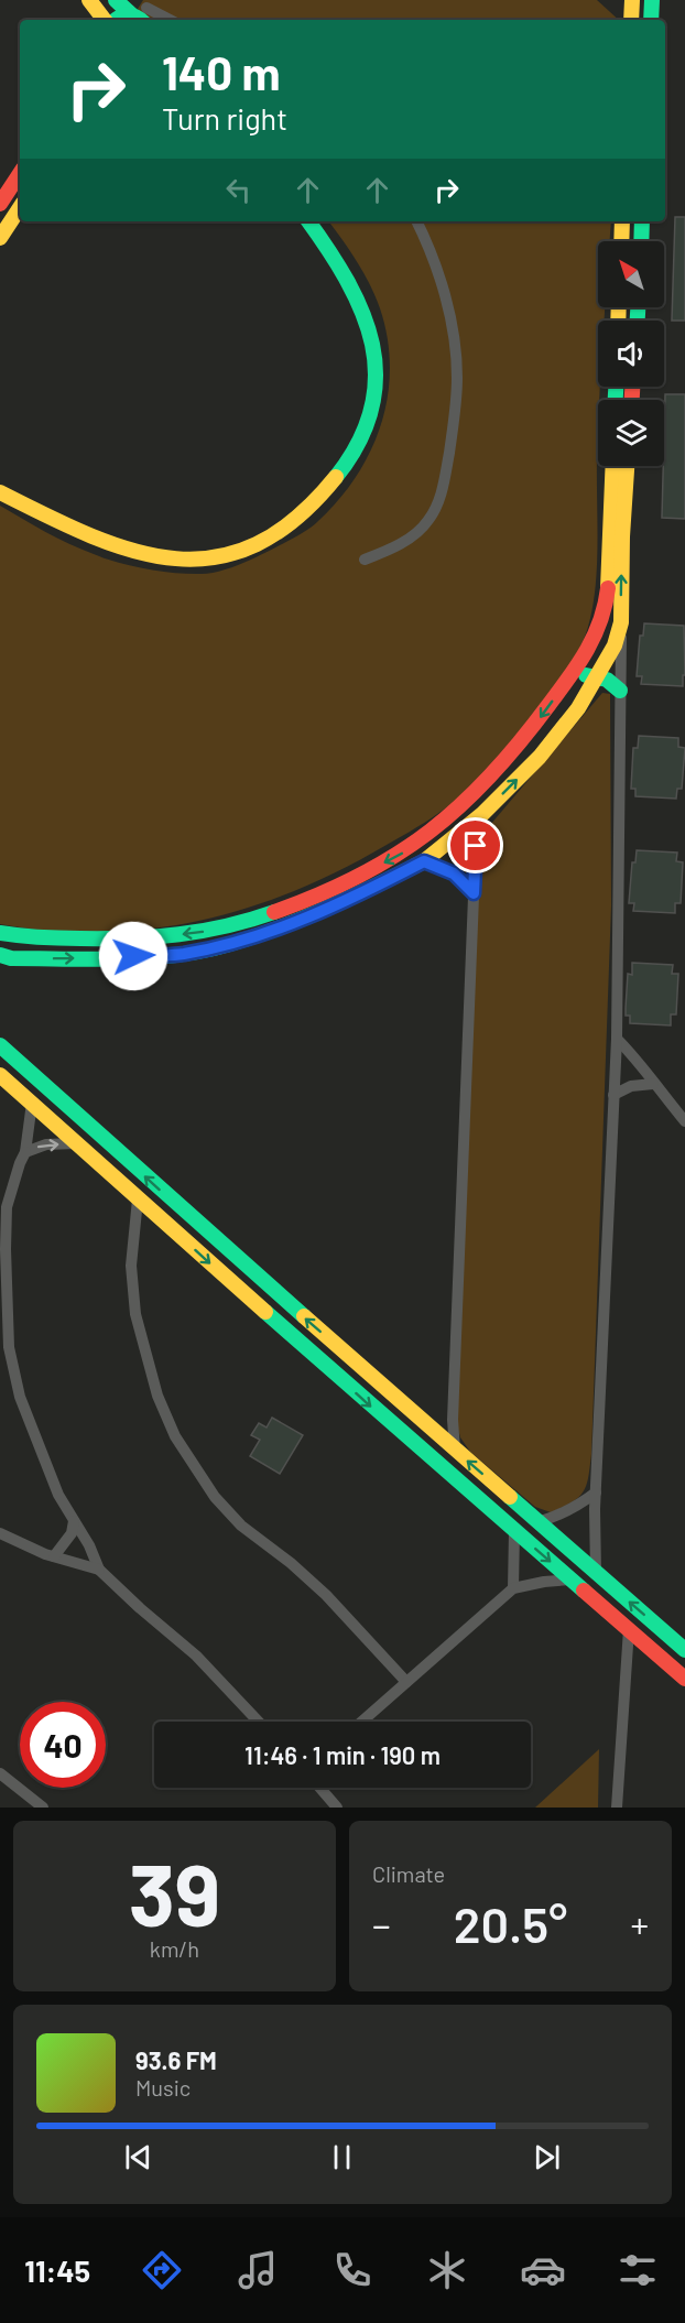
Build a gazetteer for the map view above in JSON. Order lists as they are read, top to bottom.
{
  "north": "top left",
  "page": {
    "turn": ["140 m", "Turn right"],
    "limit": "40",
    "trip": "11:46 · 1 min · 190 m",
    "tile": [
      ["39", "km/h"],
      "Climate"
    ],
    "heat": ["−", "20.5°", "+"],
    "song": ["93.6 FM", "Music"],
    "tabs": "11:45"
  }
}
